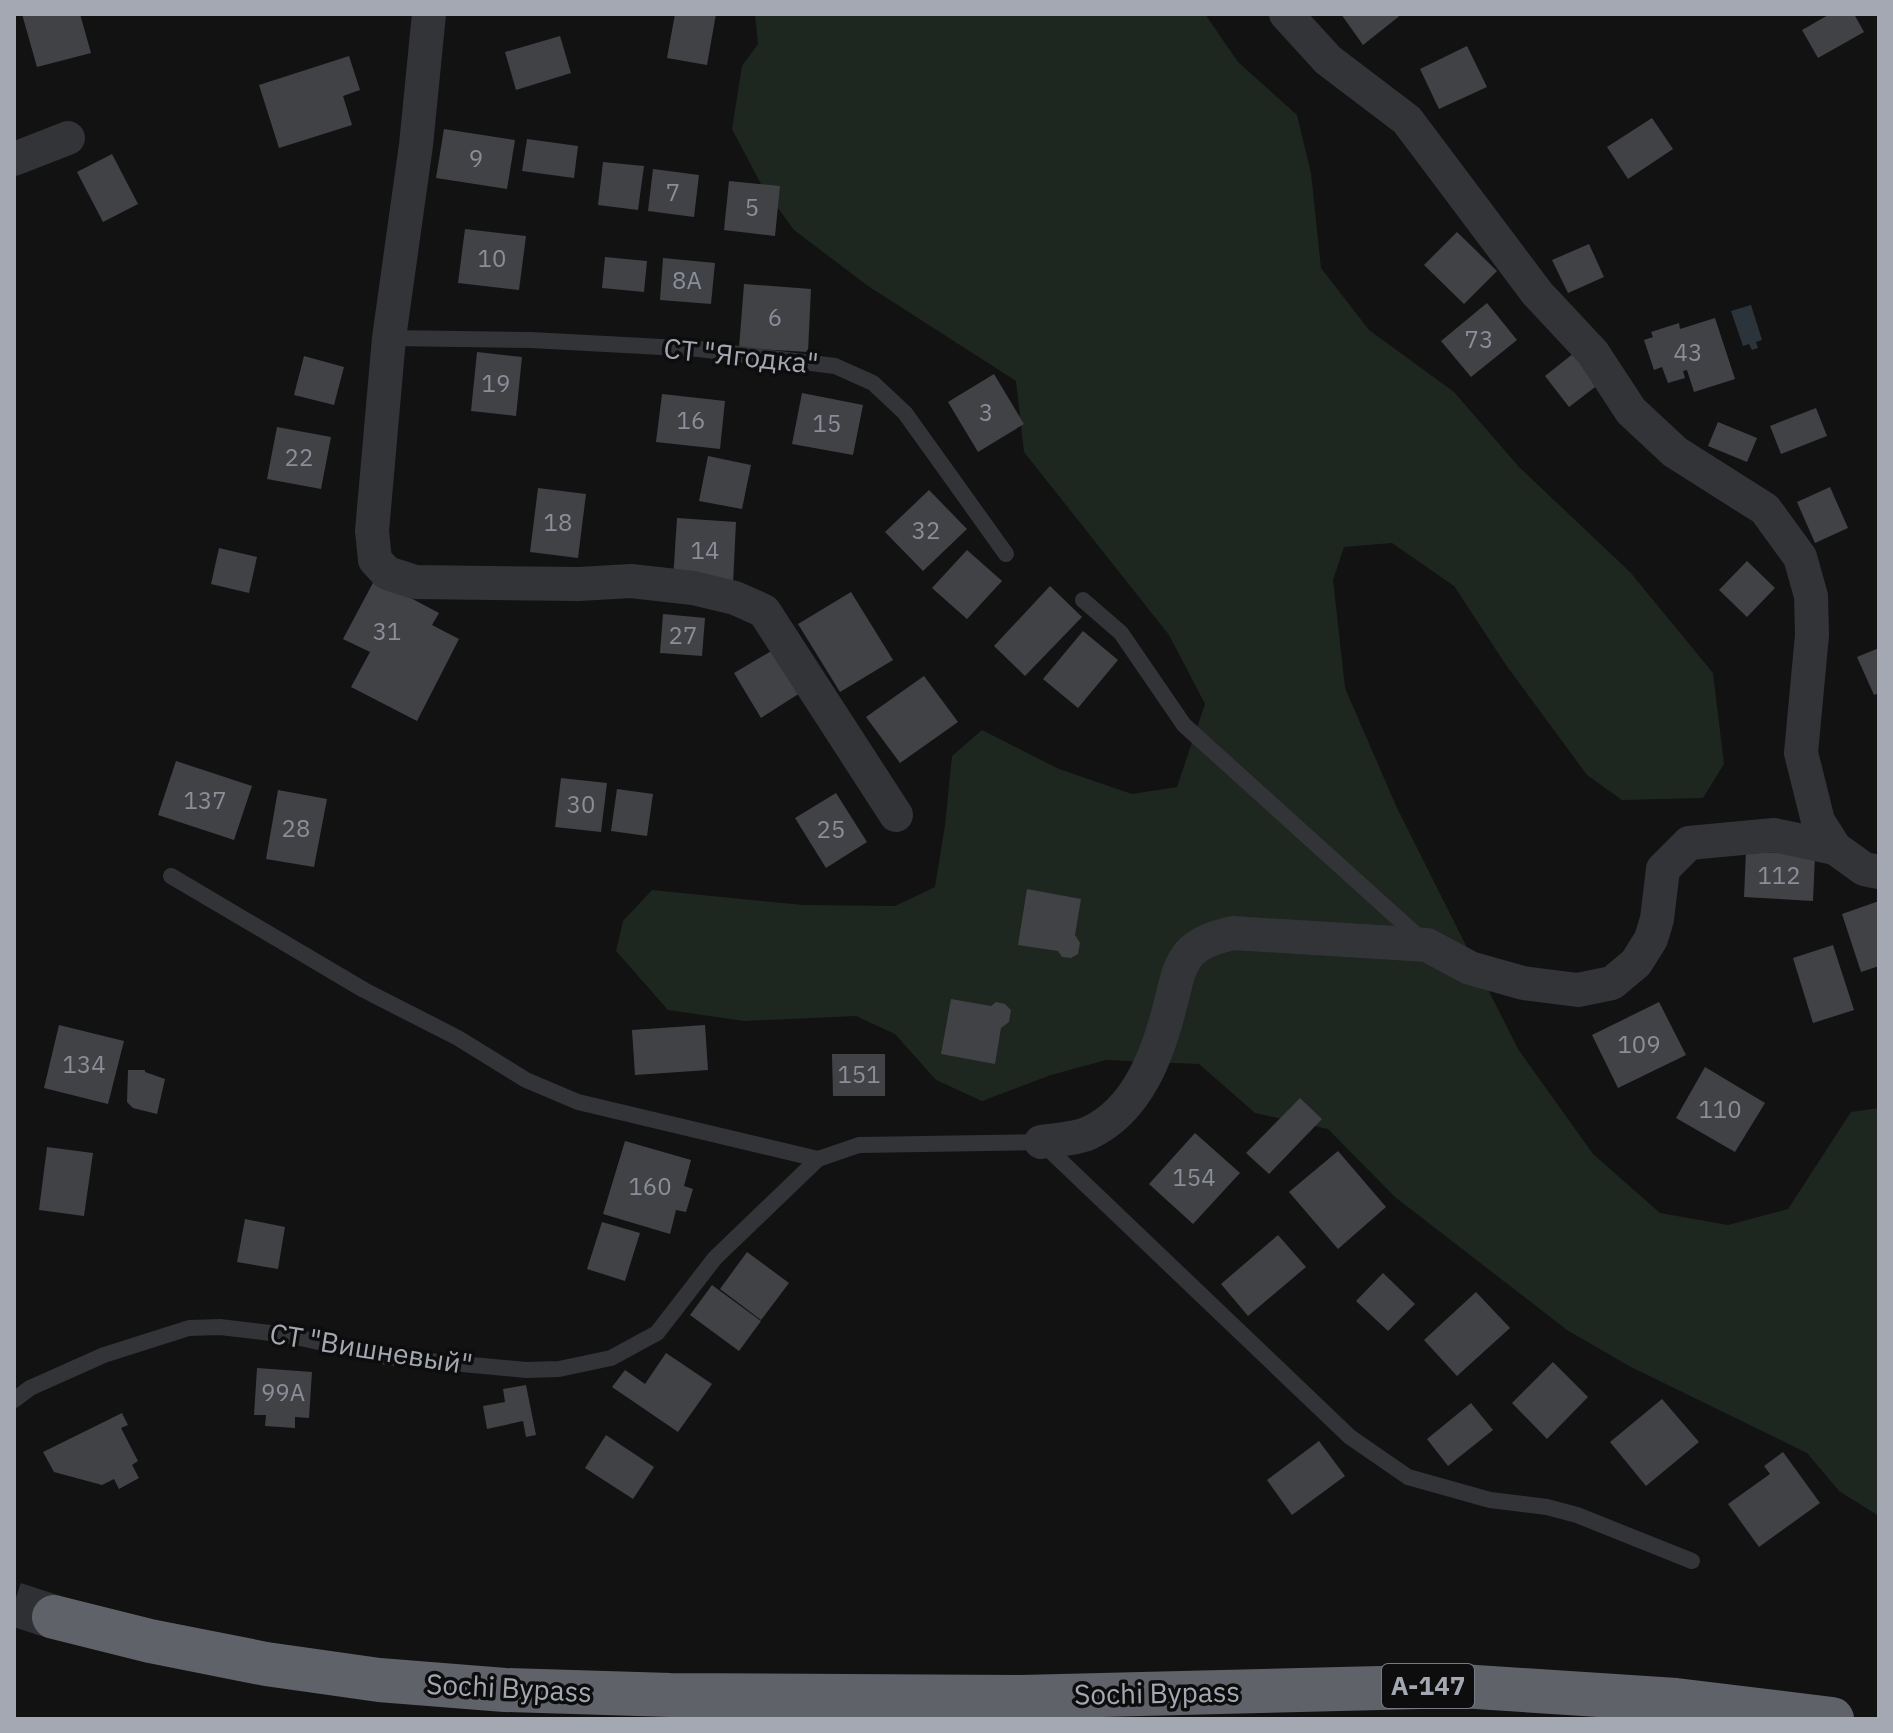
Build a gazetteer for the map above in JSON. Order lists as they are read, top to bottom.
{
  "streets": {
    "highway": ["А-147", "Sochi Bypass"],
    "lane": ["СТ \"Ягодка\"", "СТ \"Вишневый\""]
  },
  "house_numbers": [
    "9",
    "7",
    "5",
    "10",
    "8А",
    "6",
    "73",
    "43",
    "19",
    "3",
    "16",
    "15",
    "22",
    "18",
    "32",
    "14",
    "31",
    "27",
    "137",
    "30",
    "28",
    "25",
    "112",
    "109",
    "134",
    "151",
    "110",
    "154",
    "160",
    "99А"
  ]
}
